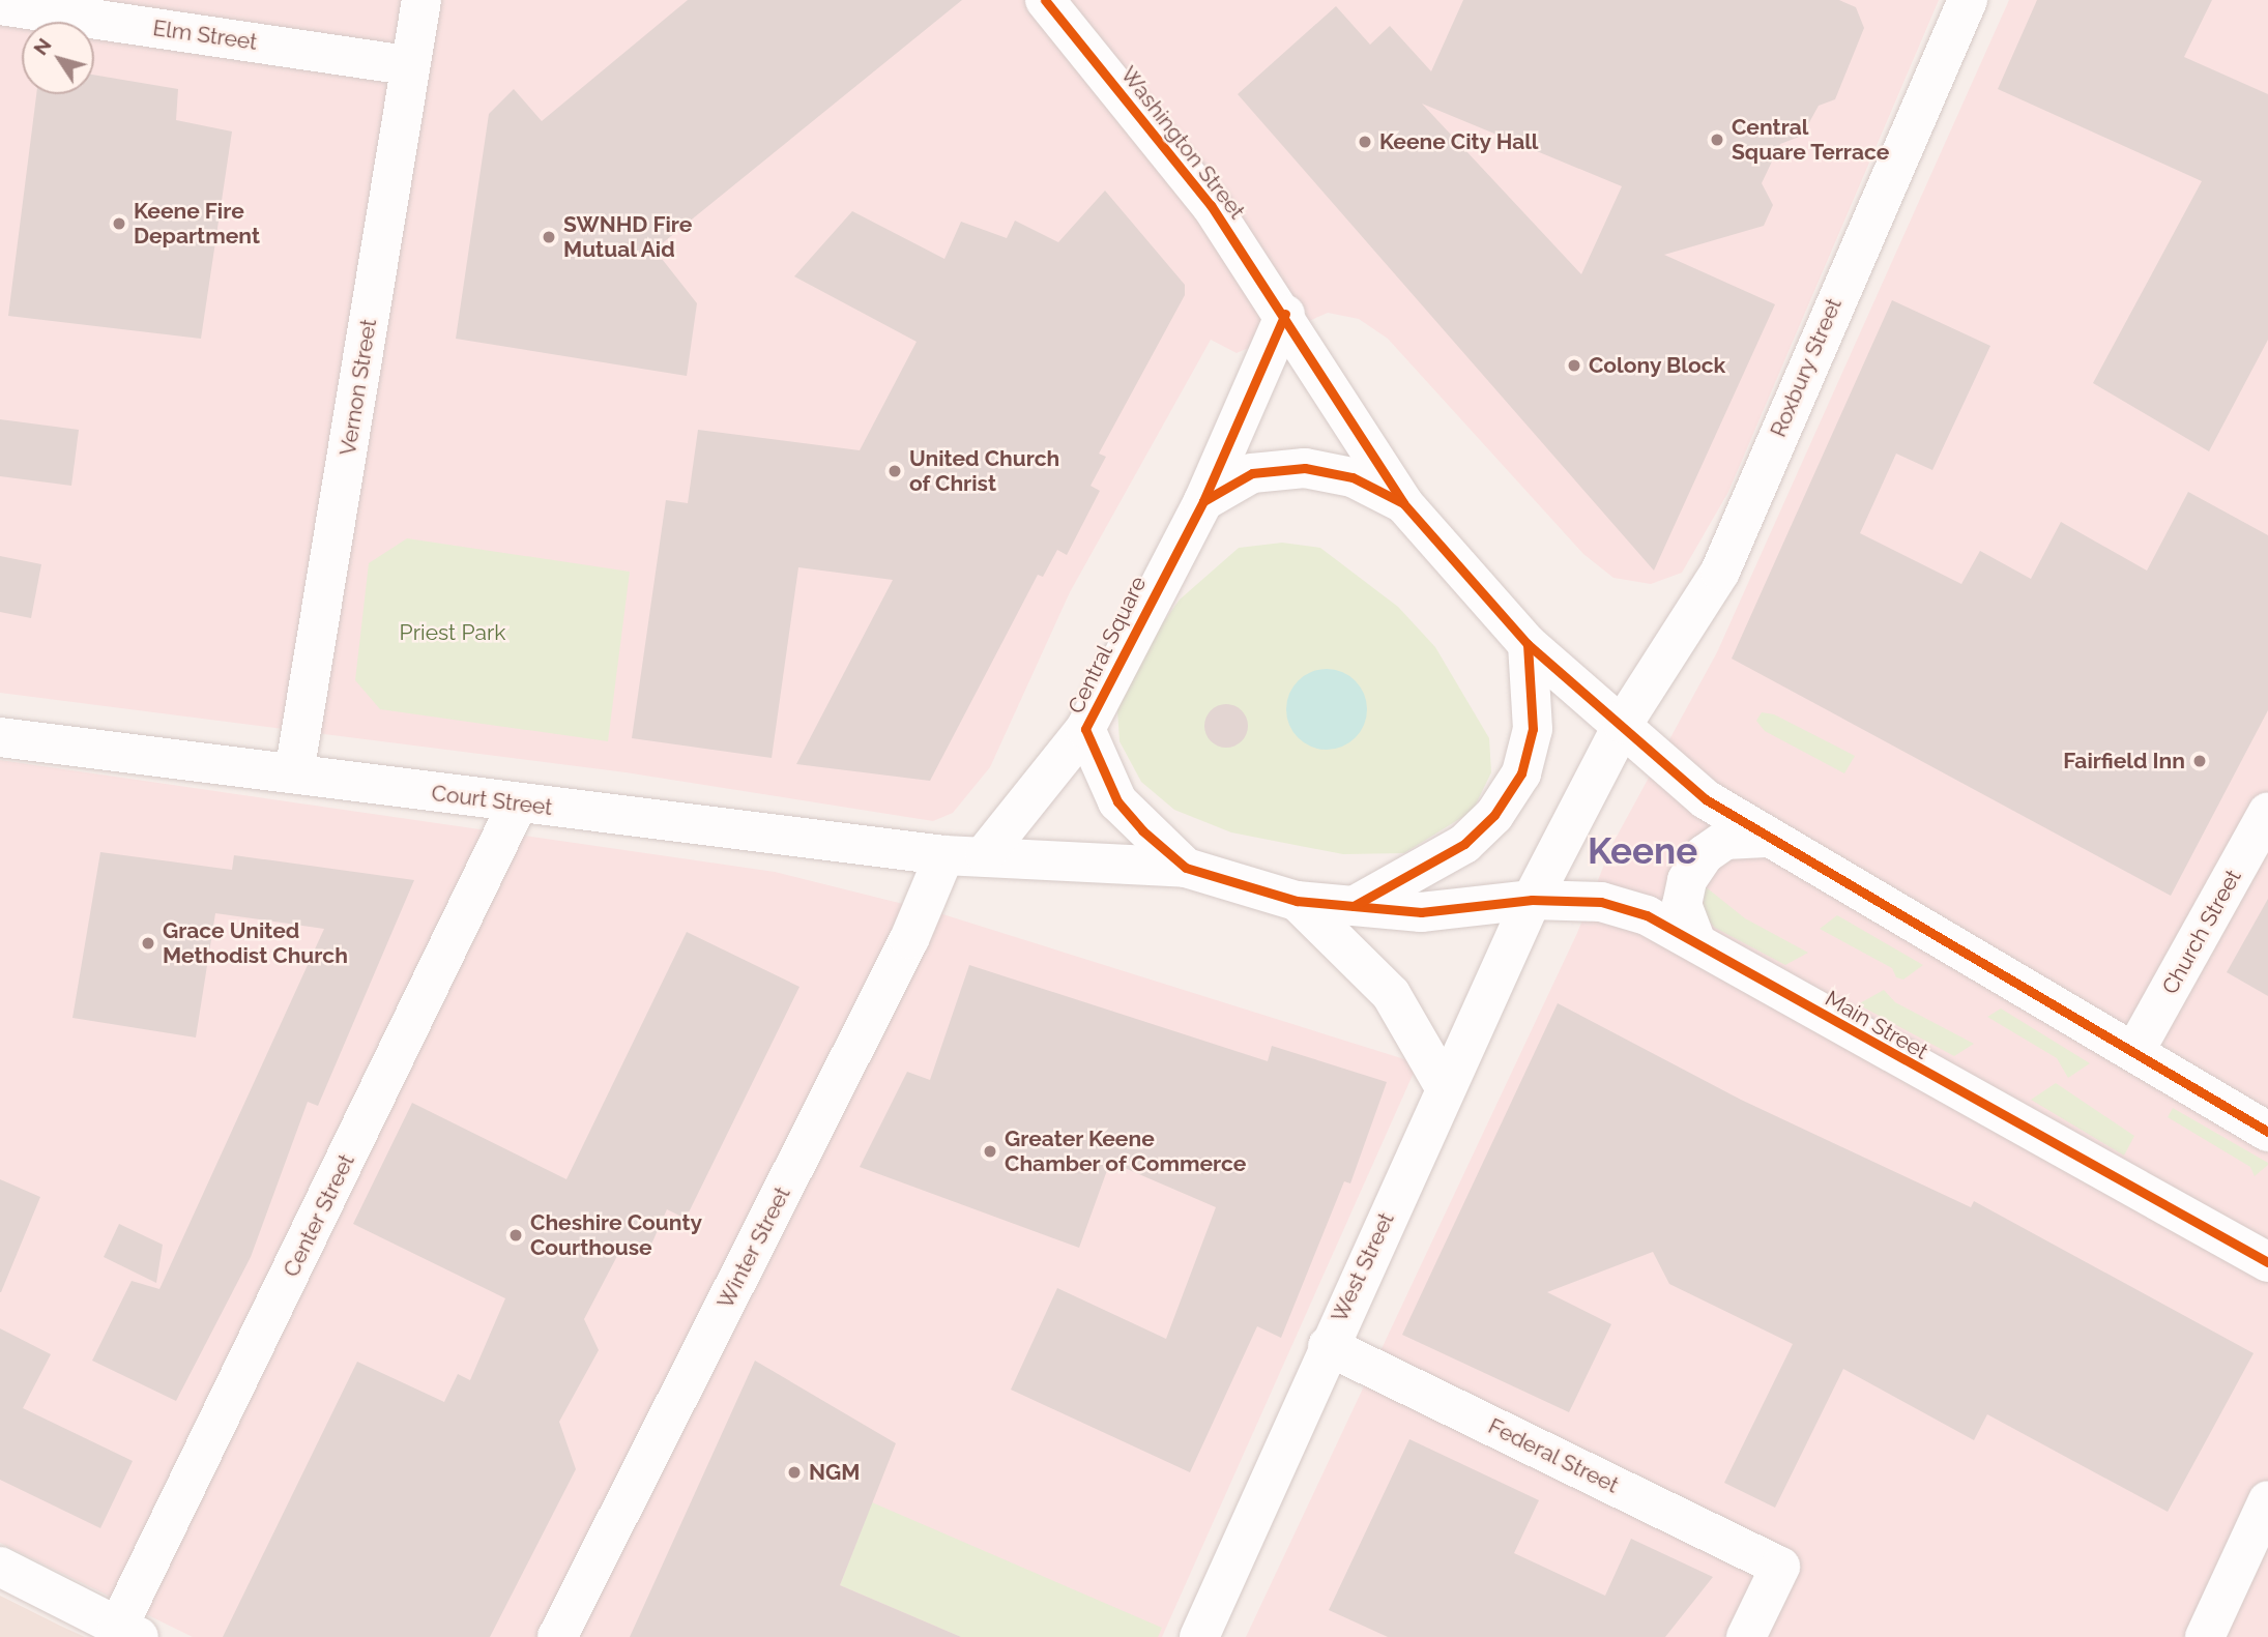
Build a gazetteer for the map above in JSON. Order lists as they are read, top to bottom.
{
  "streets": {
    "street": [
      "Elm Street",
      "Washington Street",
      "Roxbury Street",
      "Vernon Street",
      "Central Square",
      "Court Street",
      "Church Street",
      "Main Street",
      "Center Street",
      "Winter Street",
      "West Street",
      "Federal Street"
    ]
  },
  "crossings": [
    ["Elm Street", "Vernon Street"],
    ["Washington Street", "Central Square"],
    ["Vernon Street", "Court Street"],
    ["Central Square", "Court Street"],
    ["Central Square", "Main Street"],
    ["Central Square", "West Street"],
    ["Court Street", "Center Street"],
    ["Court Street", "Winter Street"],
    ["Main Street", "West Street"],
    ["West Street", "Federal Street"]
  ],
  "districts": ["Keene"],
  "parks": ["Priest Park"],
  "places": [
    "Central Square Terrace",
    "Keene City Hall",
    "Keene Fire Department",
    "SWNHD Fire Mutual Aid",
    "Colony Block",
    "United Church of Christ",
    "Fairfield Inn",
    "Grace United Methodist Church",
    "Greater Keene Chamber of Commerce",
    "Cheshire County Courthouse",
    "NGM"
  ],
  "north": "top left"
}
